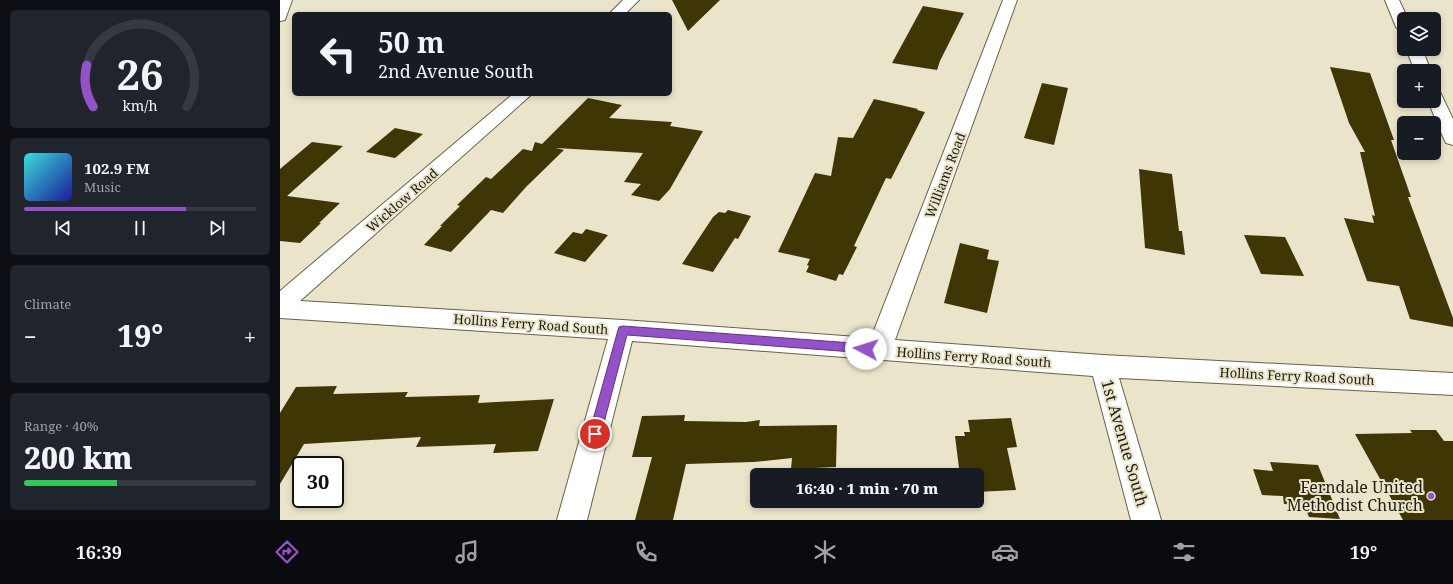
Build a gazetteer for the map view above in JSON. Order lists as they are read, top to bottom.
{
  "streets": {
    "street": [
      "Williams Road",
      "Wicklow Road",
      "Hollins Ferry Road South",
      "1st Avenue South"
    ]
  },
  "crossings": [
    ["Williams Road", "Hollins Ferry Road South"],
    ["Hollins Ferry Road South", "1st Avenue South"]
  ],
  "places": ["Ferndale United Methodist Church"],
  "page": {
    "map_buttons": ["+", "−"],
    "turn": ["50 m", "2nd Avenue South"],
    "song": ["102.9 FM", "Music"],
    "tile": [
      "Climate",
      ["Range · 40%", "200 km"]
    ],
    "heat": ["−", "19°", "+"],
    "limit": "30",
    "trip": "16:40 · 1 min · 70 m",
    "tabs": ["16:39", "19°"],
    "gauge": ["26", "km/h"]
  }
}
